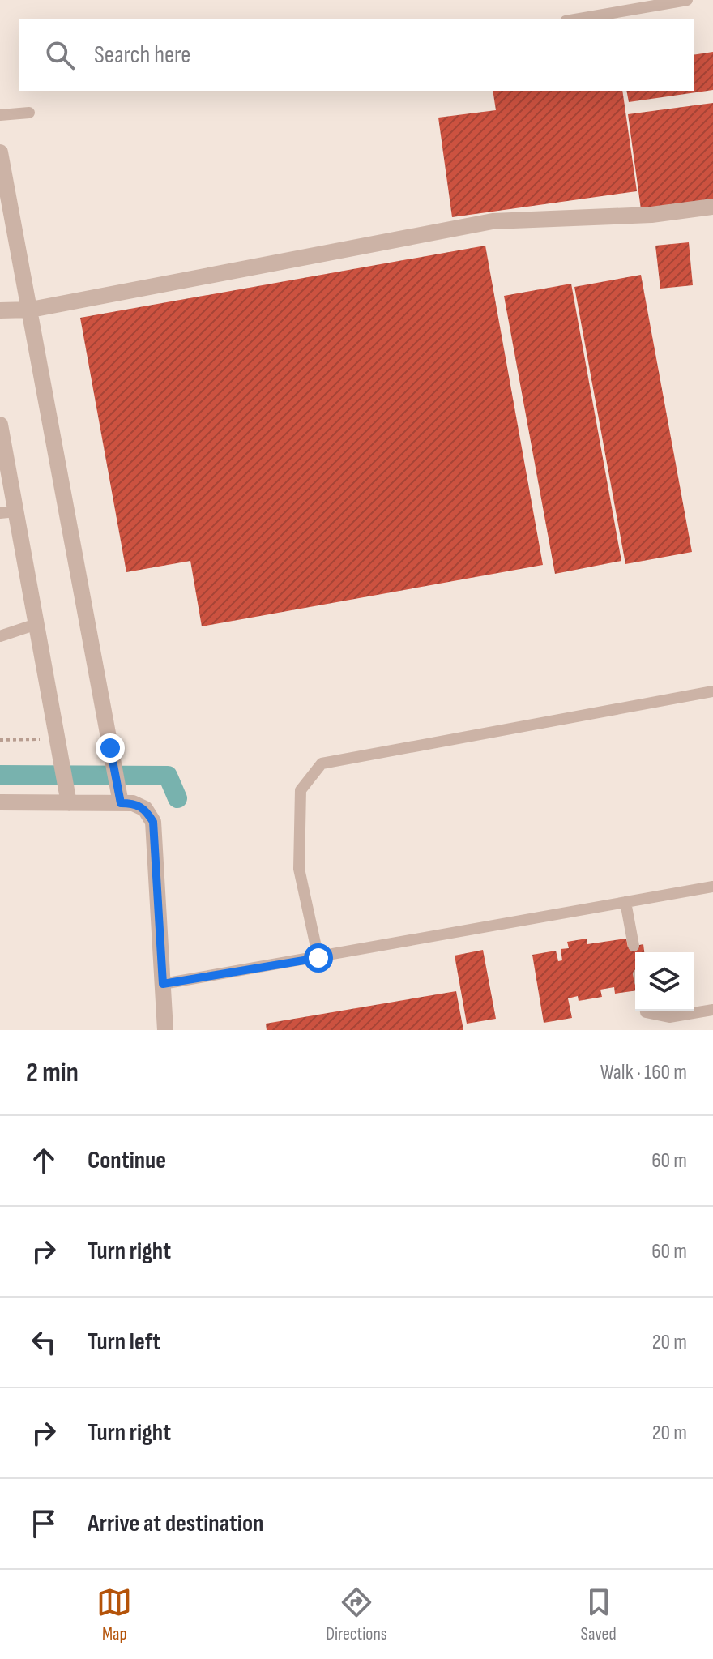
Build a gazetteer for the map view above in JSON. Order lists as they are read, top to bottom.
{
  "page": {
    "search": "Search here",
    "heading": ["2 min", "Walk · 160 m"],
    "list": [
      ["Continue", "60 m"],
      ["Turn right", "60 m"],
      ["Turn left", "20 m"],
      ["Turn right", "20 m"],
      "Arrive at destination"
    ],
    "nav": ["Map", "Directions", "Saved"]
  }
}
